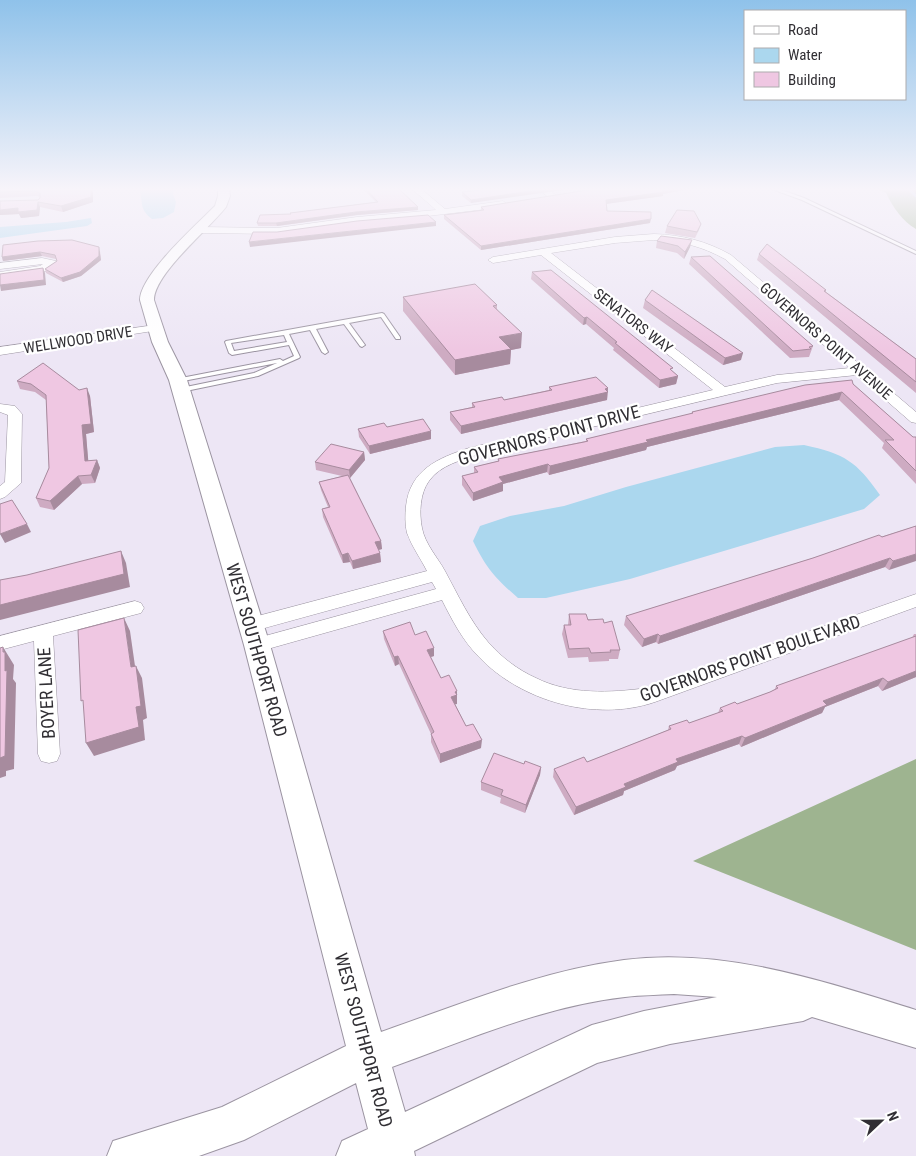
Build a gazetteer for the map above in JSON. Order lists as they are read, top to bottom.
{
  "streets": {
    "main road": ["WEST SOUTHPORT ROAD"],
    "street": [
      "SENATORS WAY",
      "WELLWOOD DRIVE",
      "GOVERNORS POINT AVENUE",
      "GOVERNORS POINT DRIVE",
      "GOVERNORS POINT BOULEVARD",
      "BOYER LANE"
    ]
  },
  "crossings": [
    ["SENATORS WAY", "GOVERNORS POINT AVENUE"],
    ["SENATORS WAY", "GOVERNORS POINT DRIVE"],
    ["WELLWOOD DRIVE", "WEST SOUTHPORT ROAD"],
    ["GOVERNORS POINT AVENUE", "GOVERNORS POINT DRIVE"],
    ["GOVERNORS POINT DRIVE", "GOVERNORS POINT BOULEVARD"]
  ],
  "legend": ["Road", "Water", "Building"],
  "north": "right"
}
